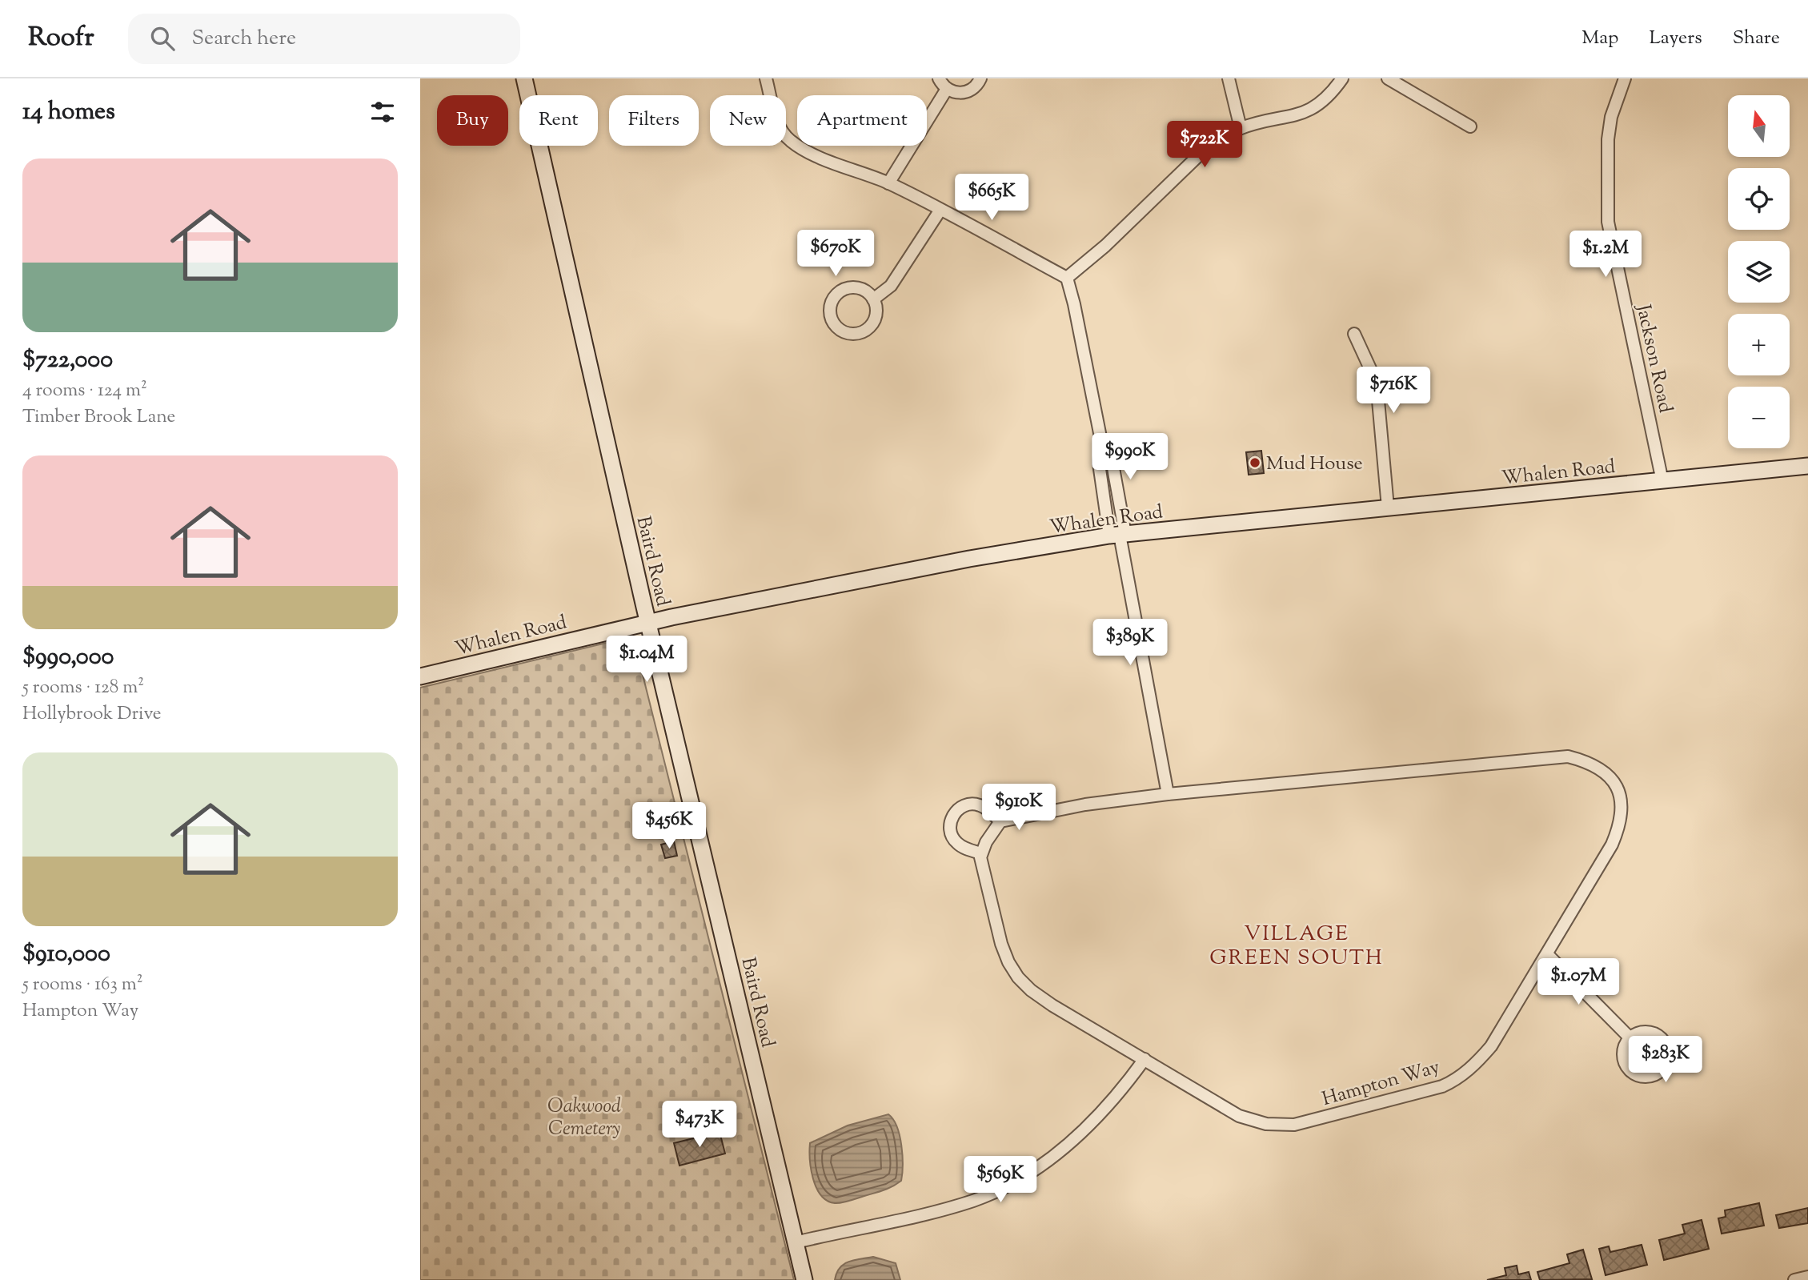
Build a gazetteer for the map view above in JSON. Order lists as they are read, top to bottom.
{
  "streets": {
    "street": [
      "Jackson Road",
      "Whalen Road",
      "Baird Road",
      "Hampton Way"
    ]
  },
  "crossings": [
    ["Jackson Road", "Whalen Road"],
    ["Whalen Road", "Baird Road"]
  ],
  "districts": ["VILLAGE GREEN SOUTH"],
  "parks": ["Oakwood Cemetery"],
  "places": ["Mud House"],
  "north": "top",
  "page": {
    "header": "Roofr",
    "search": "Search here",
    "nav": ["Map", "Layers", "Share"],
    "heading": "14 homes",
    "map_buttons": ["+", "−"],
    "chip": [
      "Buy",
      "Rent",
      "Filters",
      "New",
      "Apartment"
    ],
    "price": [
      "$722K",
      "$665K",
      "$670K",
      "$1.2M",
      "$716K",
      "$990K",
      "$389K",
      "$1.04M",
      "$910K",
      "$456K",
      "$1.07M",
      "$283K",
      "$473K",
      "$569K"
    ],
    "list": [
      {
        "name": "$722,000",
        "note": "4 rooms · 124 m² · Timber Brook Lane"
      },
      {
        "name": "$990,000",
        "note": "5 rooms · 128 m² · Hollybrook Drive"
      },
      {
        "name": "$910,000",
        "note": "5 rooms · 163 m² · Hampton Way"
      }
    ]
  }
}
